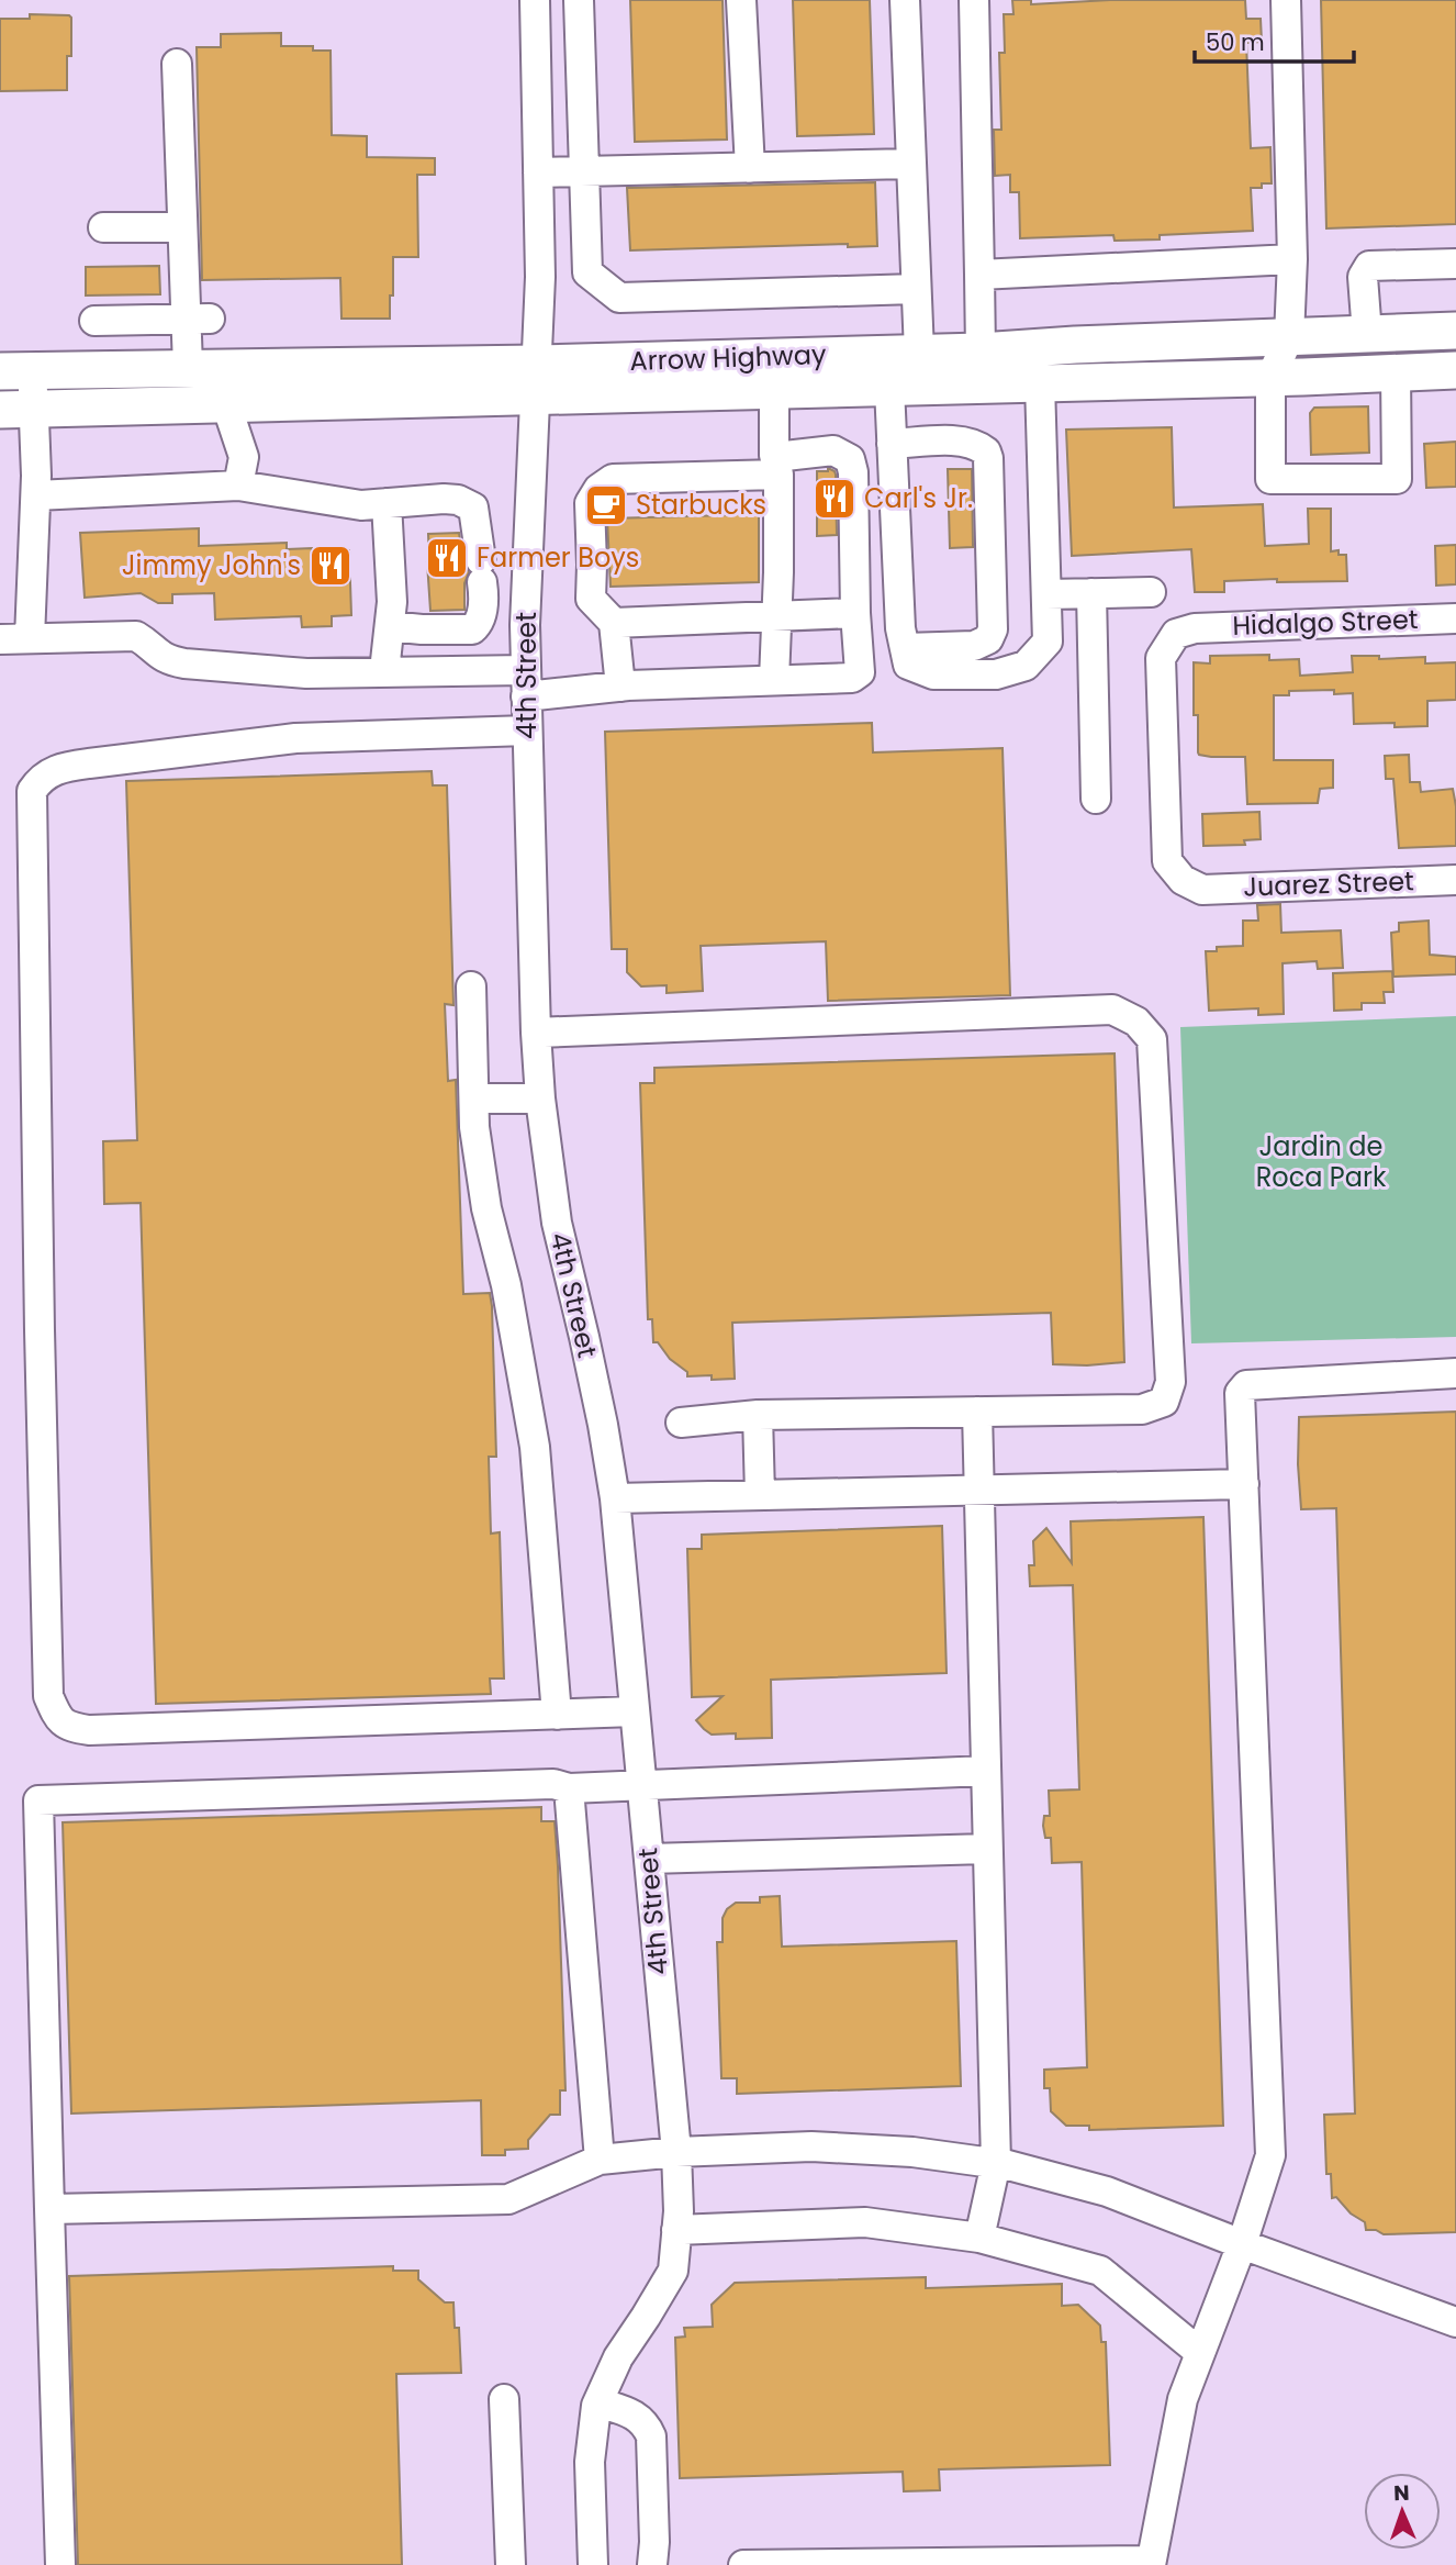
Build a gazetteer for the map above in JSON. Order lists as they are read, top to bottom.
{
  "streets": {
    "main road": ["Arrow Highway"],
    "street": ["Hidalgo Street", "4th Street", "Juarez Street"]
  },
  "crossings": [
    ["Arrow Highway", "4th Street"],
    ["Hidalgo Street", "Juarez Street"]
  ],
  "parks": ["Jardin de Roca Park"],
  "places": {
    "restaurant": ["Carl's Jr.", "Farmer Boys", "Jimmy John's"],
    "cafe": ["Starbucks"]
  },
  "scale_bar": "50 m",
  "north": "top"
}
